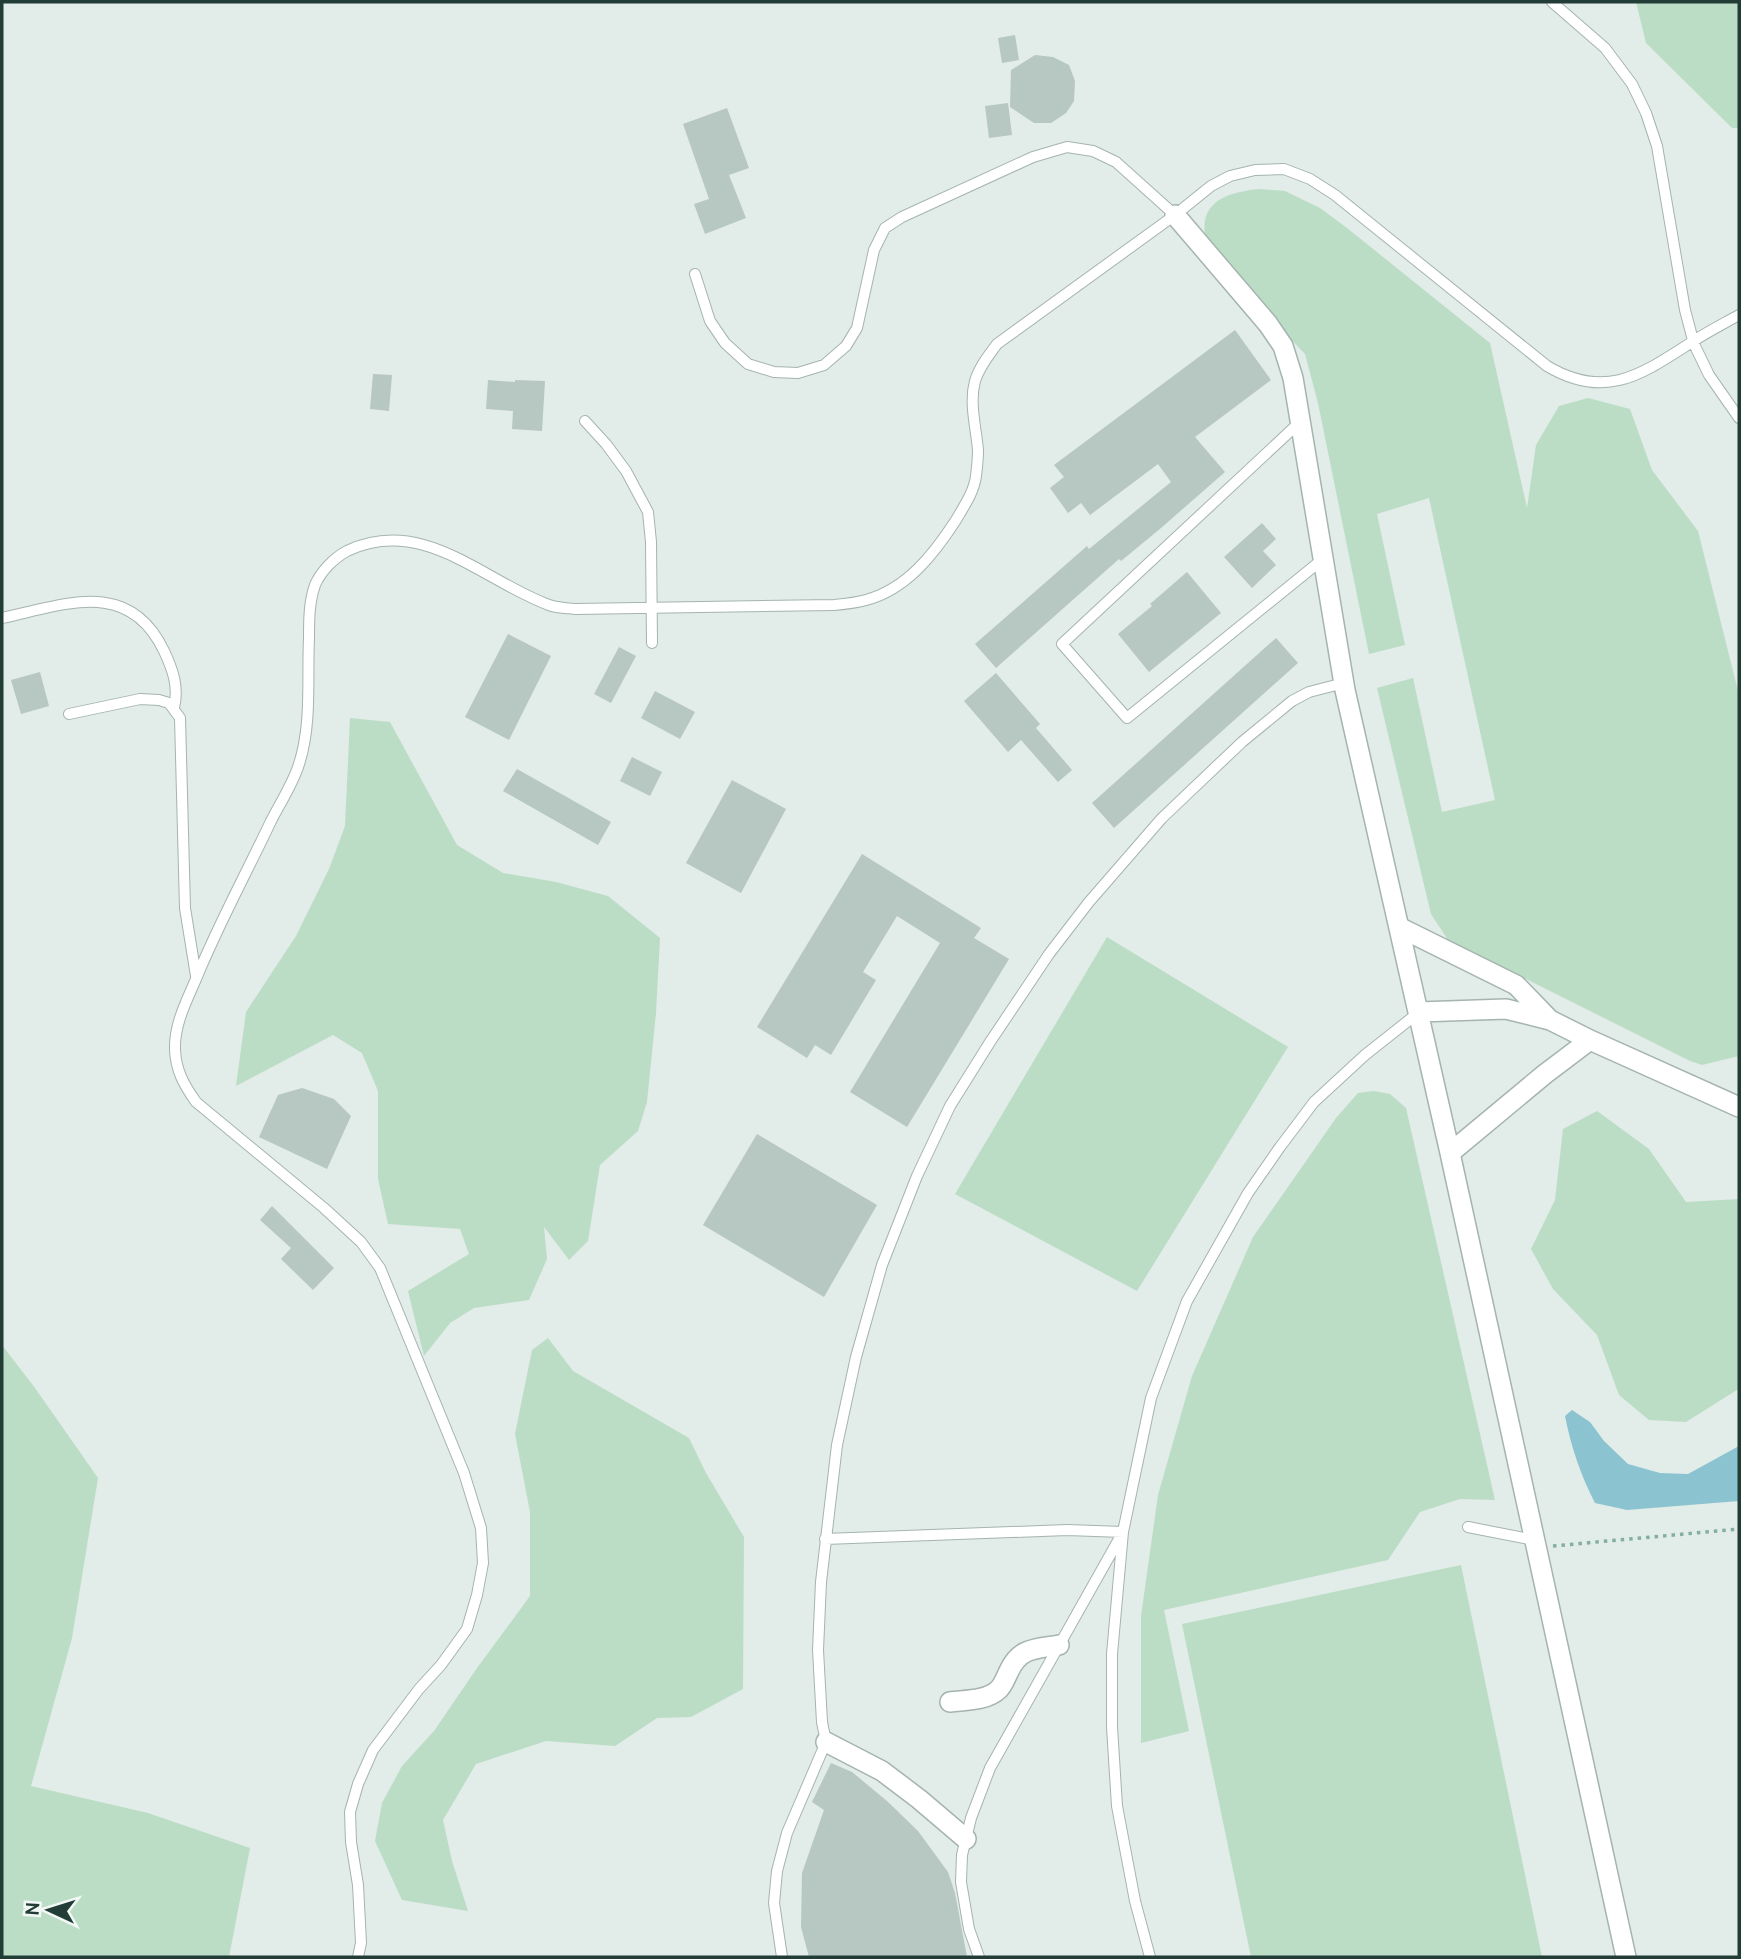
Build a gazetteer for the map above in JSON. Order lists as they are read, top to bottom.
{
  "north": "left"
}
